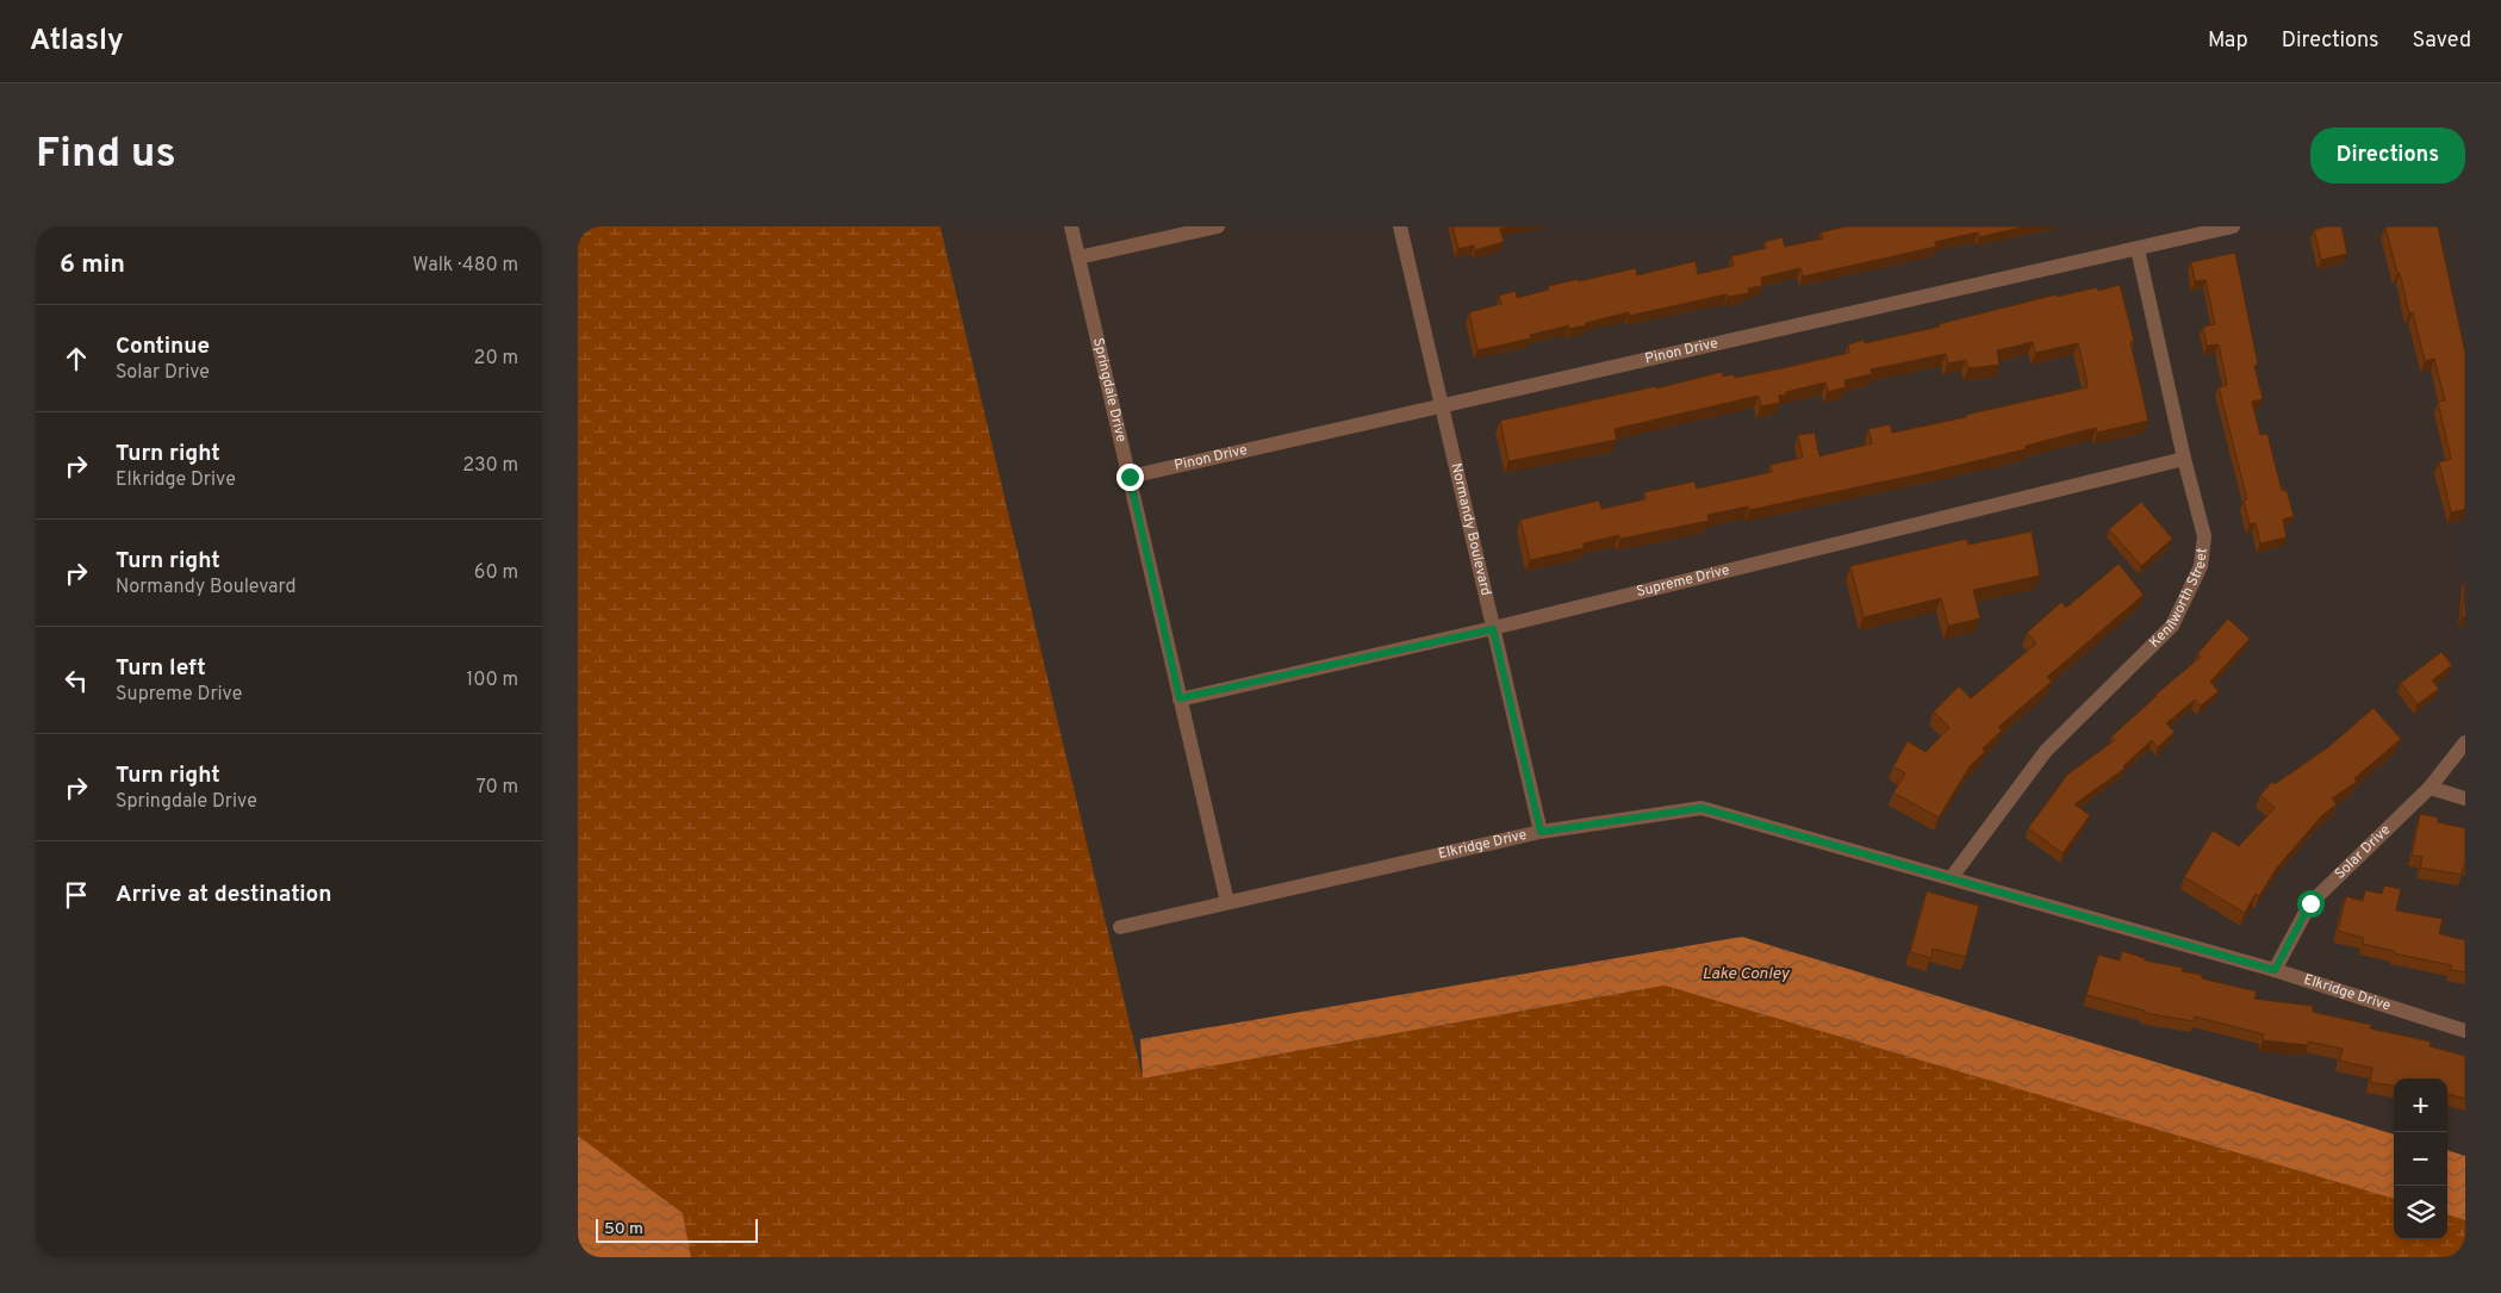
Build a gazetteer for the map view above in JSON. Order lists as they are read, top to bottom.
{
  "streets": {
    "street": [
      "Pinon Drive",
      "Springdale Drive",
      "Normandy Boulevard",
      "Supreme Drive",
      "Kenilworth Street",
      "Elkridge Drive",
      "Solar Drive"
    ]
  },
  "crossings": [
    ["Pinon Drive", "Springdale Drive"],
    ["Pinon Drive", "Normandy Boulevard"],
    ["Pinon Drive", "Kenilworth Street"],
    ["Springdale Drive", "Supreme Drive"],
    ["Springdale Drive", "Elkridge Drive"],
    ["Normandy Boulevard", "Supreme Drive"],
    ["Normandy Boulevard", "Elkridge Drive"],
    ["Supreme Drive", "Kenilworth Street"],
    ["Kenilworth Street", "Elkridge Drive"],
    ["Elkridge Drive", "Solar Drive"]
  ],
  "water": ["Lake Conley"],
  "scale_bar": "50 m",
  "page": {
    "header": "Atlasly",
    "nav": ["Map", "Directions", "Saved"],
    "buttons": "Directions",
    "title": "Find us",
    "heading": ["6 min", "Walk · 480 m"],
    "list": [
      ["Continue", "Solar Drive", "20 m"],
      ["Turn right", "Elkridge Drive", "230 m"],
      ["Turn right", "Normandy Boulevard", "60 m"],
      ["Turn left", "Supreme Drive", "100 m"],
      ["Turn right", "Springdale Drive", "70 m"],
      "Arrive at destination"
    ],
    "map_buttons": ["+", "−"],
    "scale": "50 m"
  }
}
